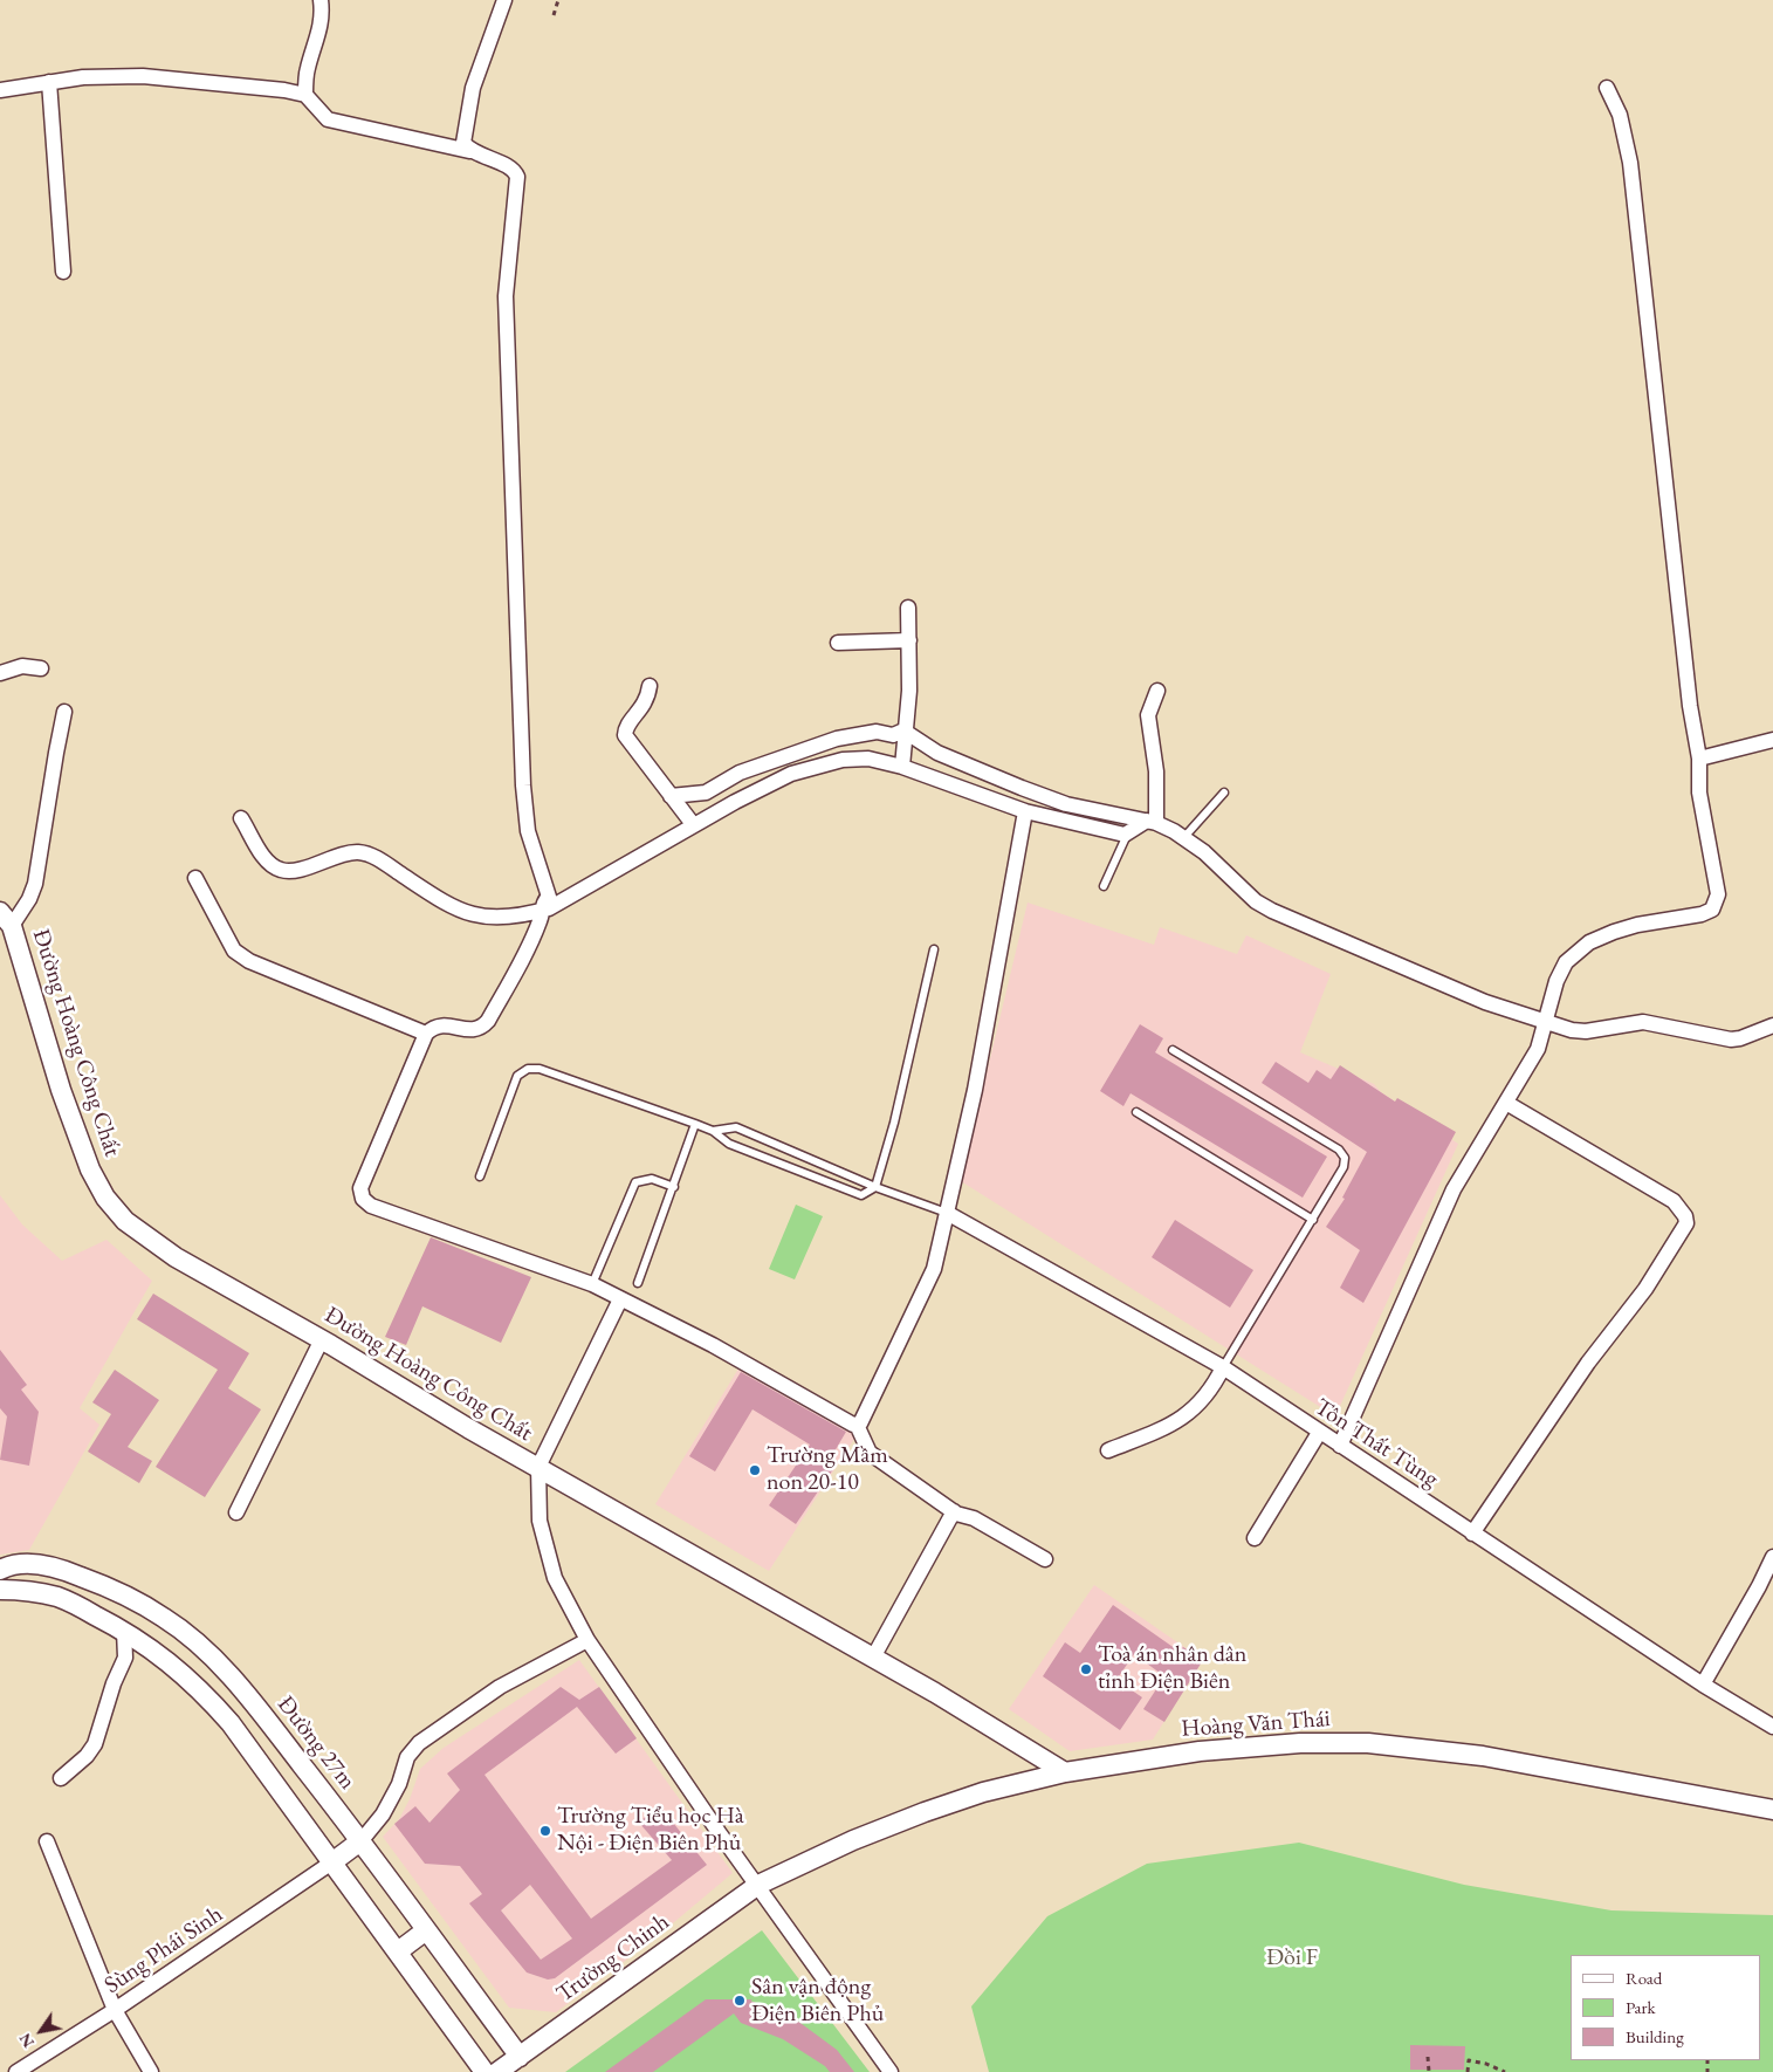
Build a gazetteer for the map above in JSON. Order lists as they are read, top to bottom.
{
  "streets": {
    "street": [
      "Đường Hoàng Công Chất",
      "Tôn Thất Tùng",
      "Hoàng Văn Thái",
      "Đường 27m",
      "Sùng Phái Sinh",
      "Trường Chinh"
    ]
  },
  "crossings": [
    ["Đường Hoàng Công Chất", "Hoàng Văn Thái"],
    ["Đường Hoàng Công Chất", "Trường Chinh"],
    ["Hoàng Văn Thái", "Trường Chinh"],
    ["Đường 27m", "Trường Chinh"]
  ],
  "parks": ["Đồi F"],
  "places": [
    "Trường Mầm non 20-10",
    "Toà án nhân dân tỉnh Điện Biên",
    "Trường Tiểu học Hà Nội - Điện Biên Phủ",
    "Sân vận động Điện Biên Phủ"
  ],
  "legend": ["Road", "Park", "Building"],
  "north": "bottom left"
}
